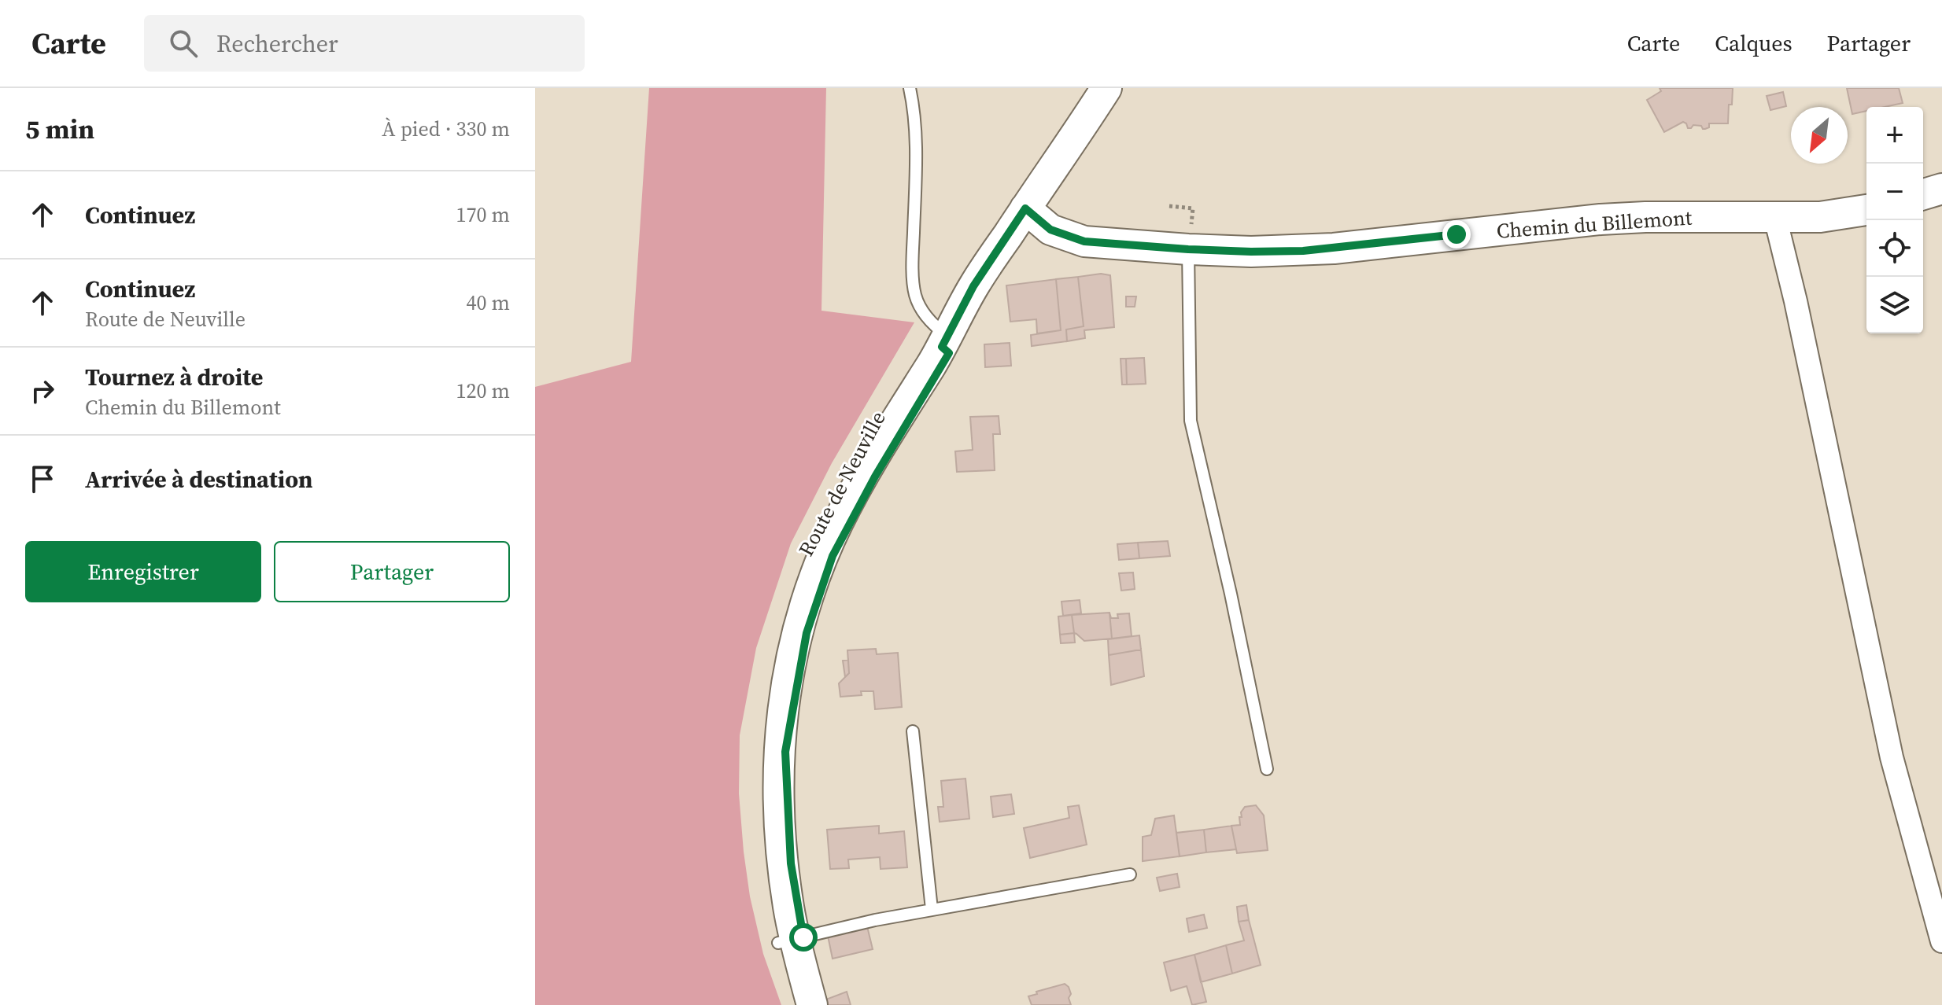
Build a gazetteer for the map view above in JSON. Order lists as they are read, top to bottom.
{
  "streets": {
    "main road": ["Chemin du Billemont", "Route de Neuville"]
  },
  "crossings": [
    ["Chemin du Billemont", "Route de Neuville"]
  ],
  "north": "bottom left",
  "page": {
    "header": "Carte",
    "search": "Rechercher",
    "nav": ["Carte", "Calques", "Partager"],
    "heading": ["5 min", "À pied · 330 m"],
    "map_buttons": ["+", "−"],
    "list": [
      ["Continuez", "170 m"],
      ["Continuez", "Route de Neuville", "40 m"],
      ["Tournez à droite", "Chemin du Billemont", "120 m"],
      "Arrivée à destination"
    ],
    "buttons": ["Enregistrer", "Partager"]
  }
}
